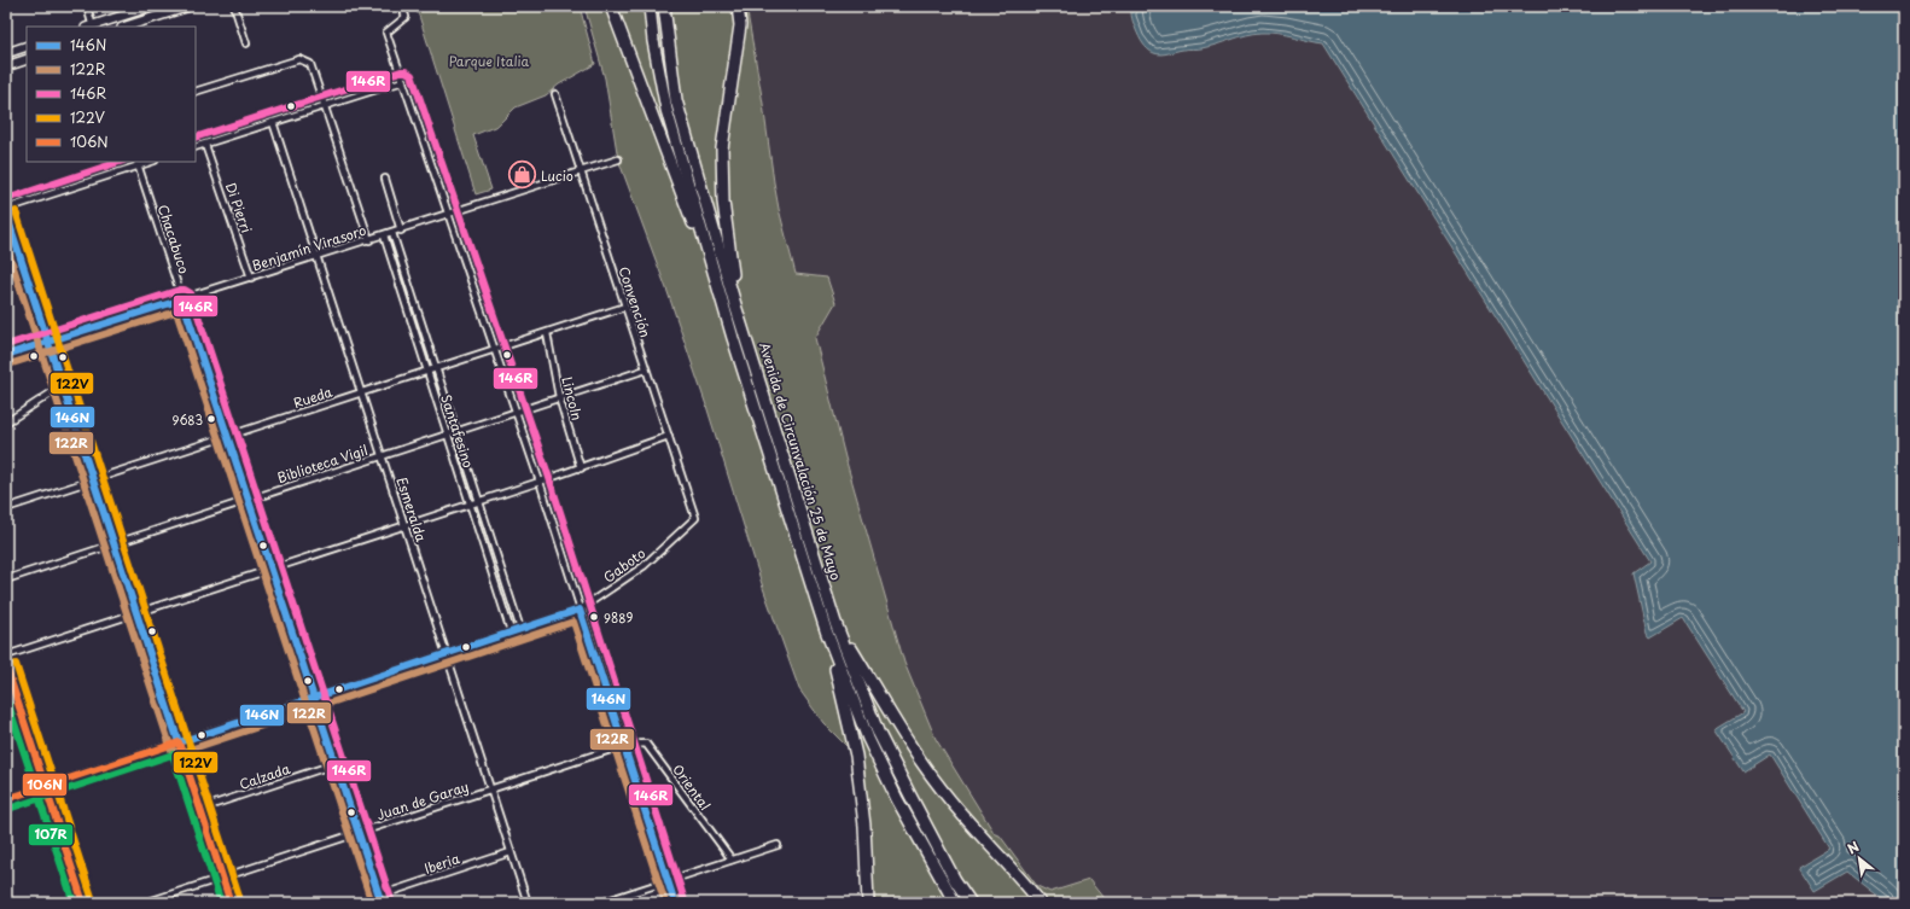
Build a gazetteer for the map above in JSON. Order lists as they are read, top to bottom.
{
  "streets": {
    "highway": ["Avenida de Circunvalación 25 de Mayo"],
    "street": [
      "Di Pierri",
      "Chacabuco",
      "Benjamín Virasoro",
      "Convención",
      "Rueda",
      "Lincoln",
      "Santafesino",
      "Biblioteca Vigil",
      "Esmeralda",
      "Gaboto",
      "Calzada",
      "Oriental",
      "Juan de Garay",
      "Iberia"
    ]
  },
  "crossings": [
    ["Di Pierri", "Benjamín Virasoro"],
    ["Chacabuco", "Benjamín Virasoro"],
    ["Chacabuco", "Rueda"],
    ["Chacabuco", "Biblioteca Vigil"],
    ["Chacabuco", "Gaboto"],
    ["Chacabuco", "Calzada"],
    ["Chacabuco", "Juan de Garay"],
    ["Chacabuco", "Iberia"],
    ["Benjamín Virasoro", "Convención"],
    ["Benjamín Virasoro", "Santafesino"],
    ["Benjamín Virasoro", "Esmeralda"],
    ["Convención", "Rueda"],
    ["Convención", "Biblioteca Vigil"],
    ["Convención", "Gaboto"],
    ["Rueda", "Lincoln"],
    ["Rueda", "Santafesino"],
    ["Rueda", "Esmeralda"],
    ["Lincoln", "Biblioteca Vigil"],
    ["Santafesino", "Biblioteca Vigil"],
    ["Santafesino", "Gaboto"],
    ["Biblioteca Vigil", "Esmeralda"],
    ["Esmeralda", "Gaboto"],
    ["Esmeralda", "Juan de Garay"],
    ["Esmeralda", "Iberia"],
    ["Oriental", "Juan de Garay"]
  ],
  "parks": ["Parque Italia"],
  "places": {
    "shop": ["Lucio"],
    "other": ["9683", "9889"]
  },
  "lines": [
    "transit line 146R",
    "transit line 122V",
    "transit line 146N",
    "transit line 122R",
    "transit line 106N",
    "transit line 107R"
  ],
  "legend": [
    "146N",
    "122R",
    "146R",
    "122V",
    "106N"
  ],
  "north": "top left"
}
